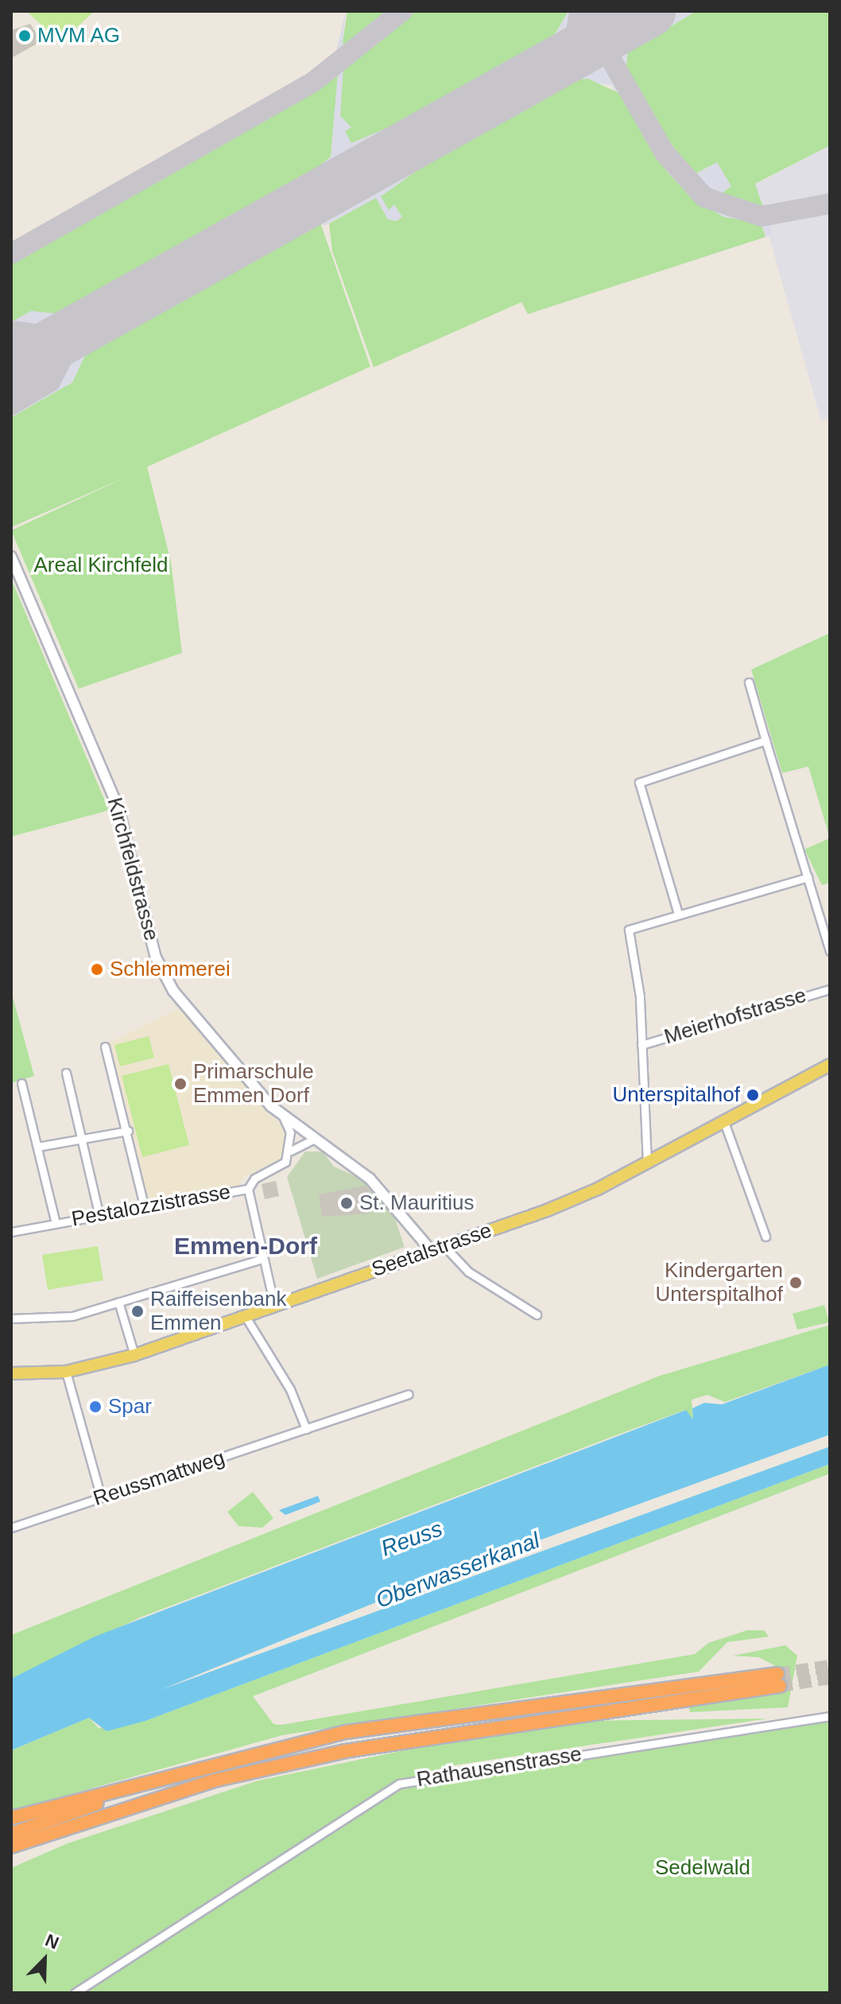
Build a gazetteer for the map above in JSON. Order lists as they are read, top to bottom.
{
  "streets": {
    "main road": ["Seetalstrasse"],
    "street": [
      "Kirchfeldstrasse",
      "Meierhofstrasse",
      "Pestalozzistrasse",
      "Reussmattweg",
      "Rathausenstrasse"
    ]
  },
  "crossings": [
    ["Kirchfeldstrasse", "Seetalstrasse"],
    ["Meierhofstrasse", "Seetalstrasse"],
    ["Pestalozzistrasse", "Seetalstrasse"]
  ],
  "districts": ["Emmen-Dorf"],
  "water": ["Reuss", "Oberwasserkanal"],
  "parks": ["Areal Kirchfeld", "Sedelwald"],
  "places": [
    "MVM AG",
    "Schlemmerei",
    "Primarschule Emmen Dorf",
    "Unterspitalhof",
    "St. Mauritius",
    "Kindergarten Unterspitalhof",
    "Raiffeisenbank Emmen",
    "Spar"
  ],
  "north": "top right"
}
